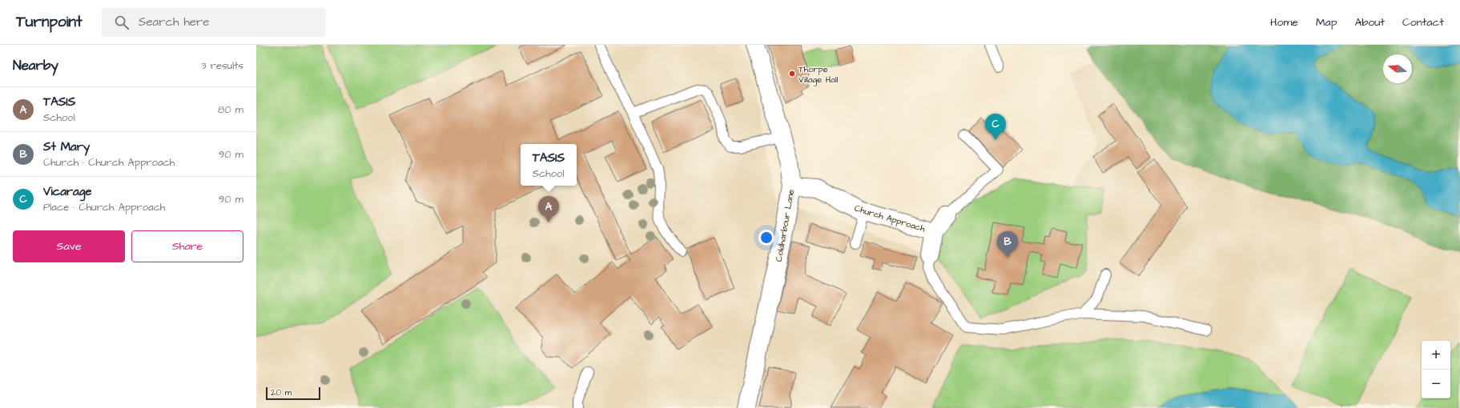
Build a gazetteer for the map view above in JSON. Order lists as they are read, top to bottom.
{
  "streets": {
    "street": ["Church Approach", "Coldharbour Lane"]
  },
  "crossings": [
    ["Church Approach", "Coldharbour Lane"]
  ],
  "places": ["Thorpe Village Hall"],
  "scale_bar": "20 m",
  "north": "left",
  "page": {
    "header": "Turnpoint",
    "search": "Search here",
    "nav": [
      "Home",
      "Map",
      "About",
      "Contact"
    ],
    "heading": ["Nearby", "3 results"],
    "list": [
      {
        "mark": "A",
        "name": "TASIS",
        "note": "School",
        "value": "80 m"
      },
      {
        "mark": "B",
        "name": "St Mary",
        "note": "Church · Church Approach",
        "value": "90 m"
      },
      {
        "mark": "C",
        "name": "Vicarage",
        "note": "Place · Church Approach",
        "value": "90 m"
      }
    ],
    "pins": ["C", "A", "B"],
    "popup": ["TASIS", "School"],
    "buttons": ["Save", "Share"],
    "map_buttons": ["+", "−"],
    "scale": "20 m"
  }
}
